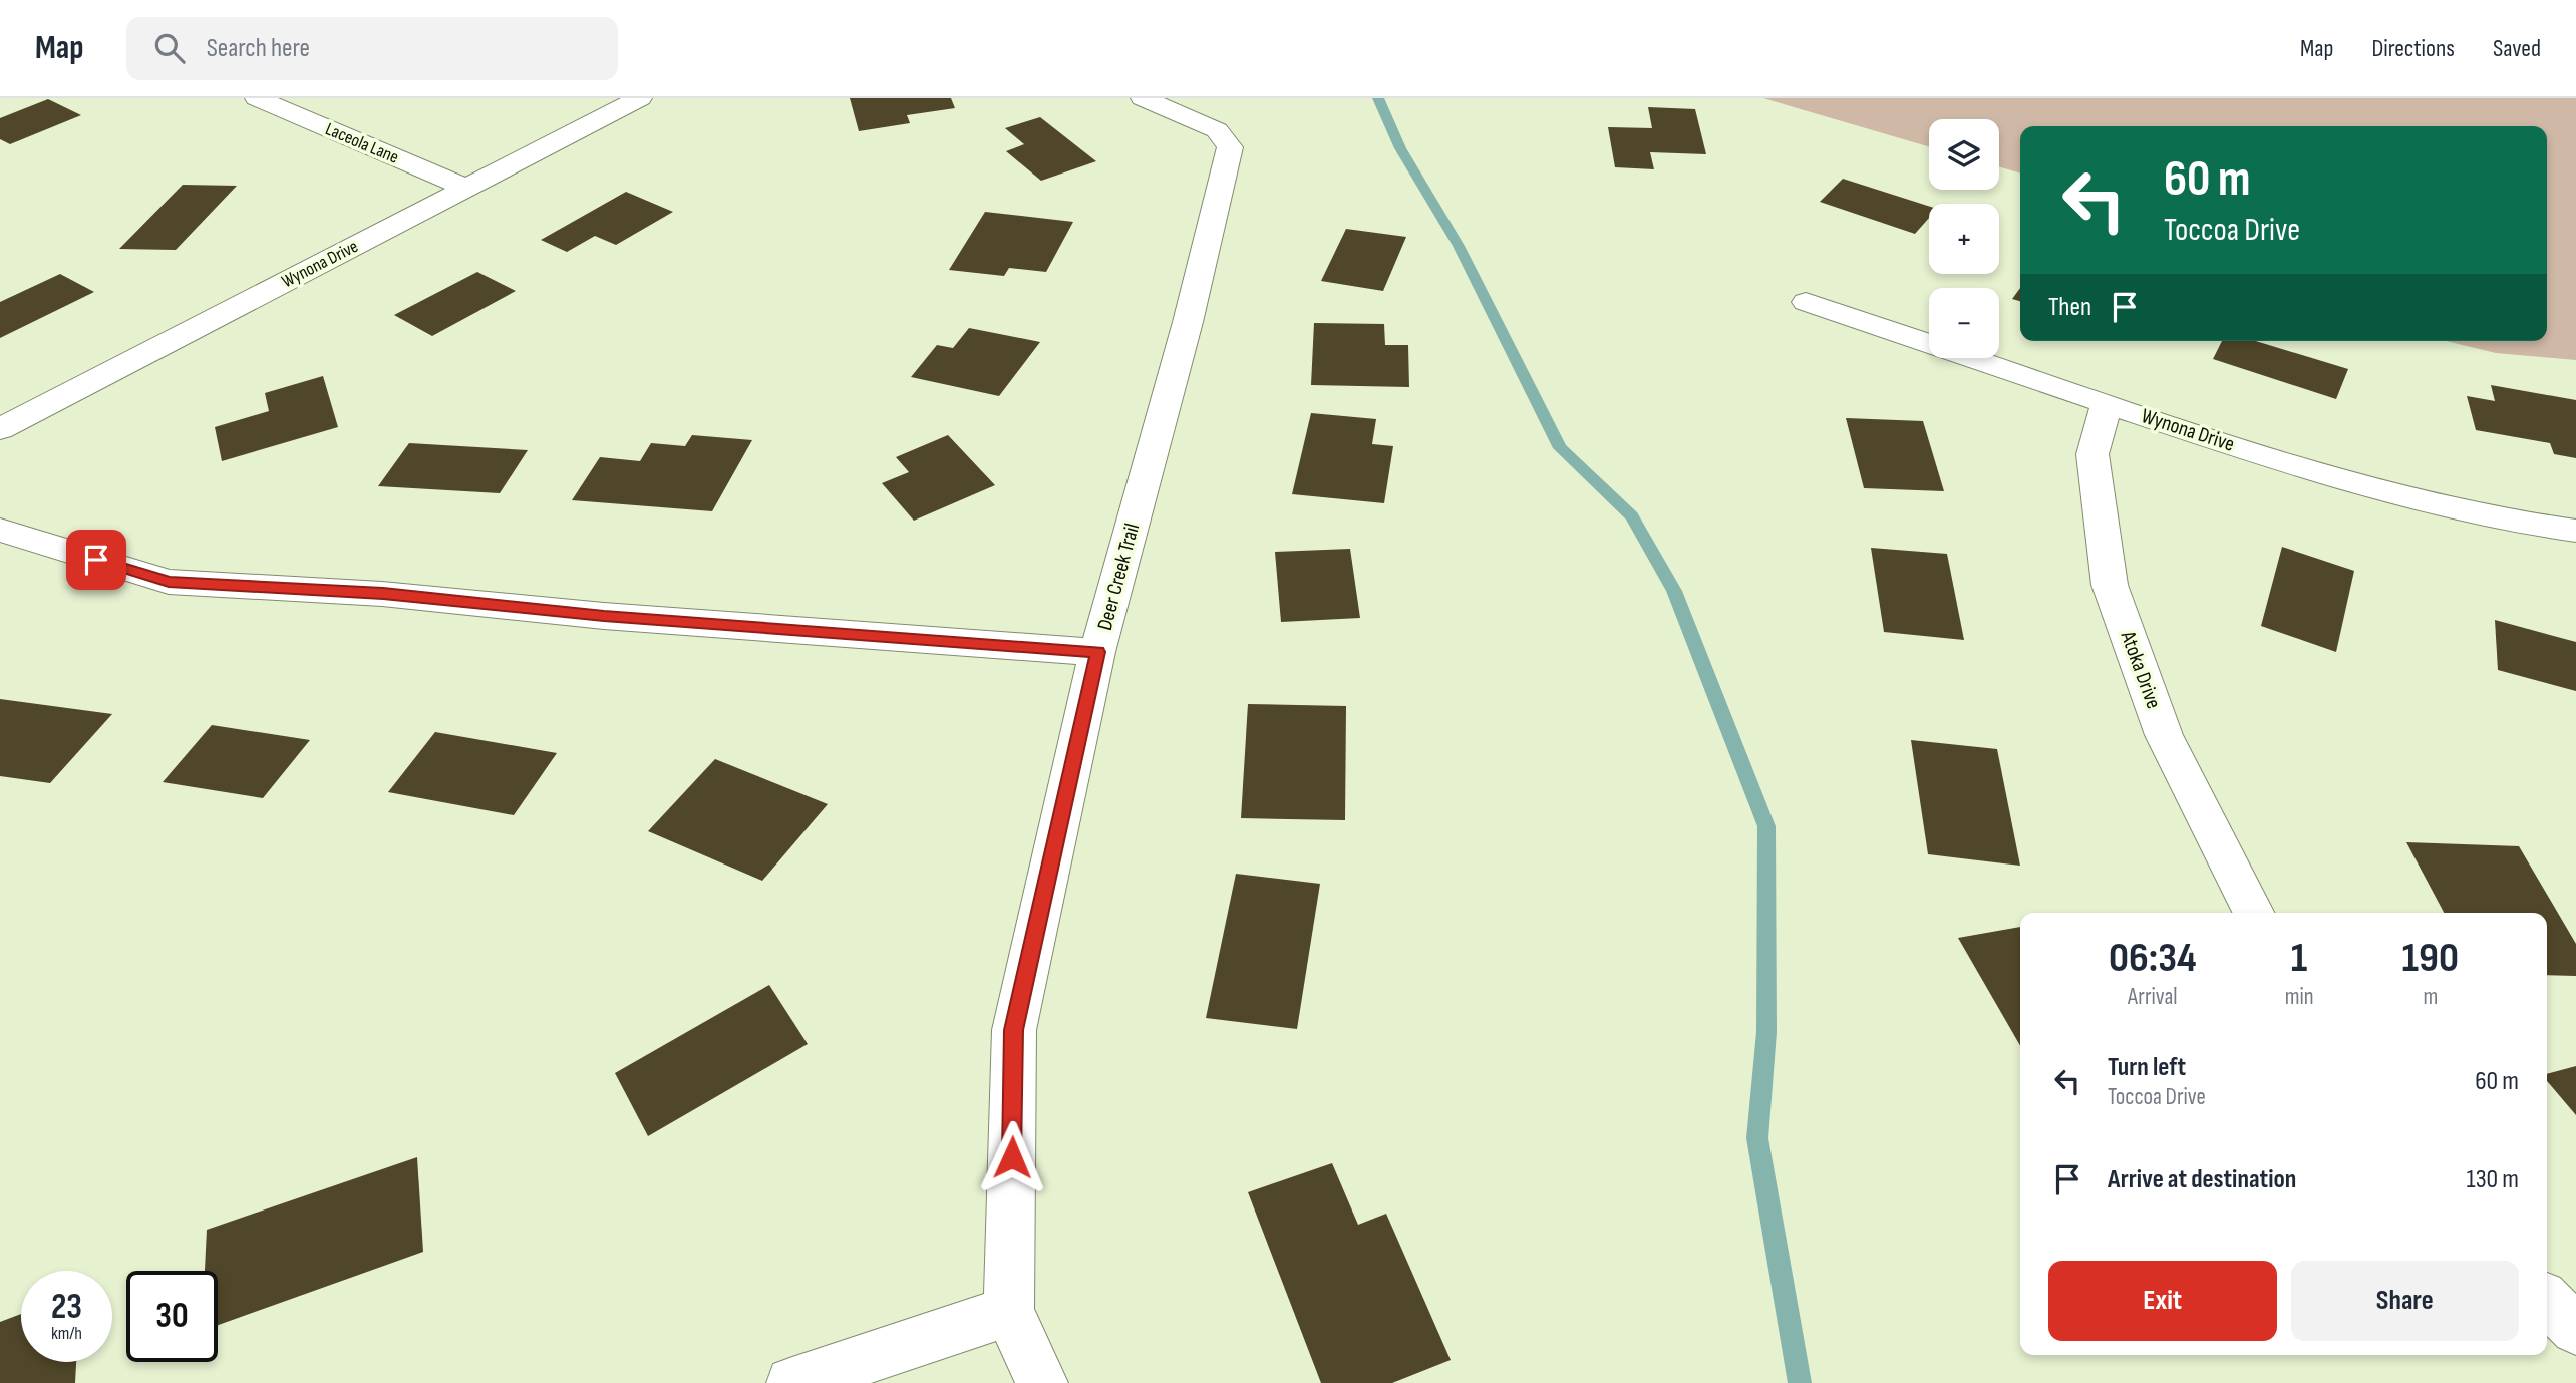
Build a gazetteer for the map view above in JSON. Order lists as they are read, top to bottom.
{
  "streets": {
    "street": [
      "Laceola Lane",
      "Wynona Drive",
      "Deer Creek Trail",
      "Atoka Drive"
    ]
  },
  "crossings": [
    ["Laceola Lane", "Wynona Drive"],
    ["Wynona Drive", "Atoka Drive"]
  ],
  "page": {
    "header": "Map",
    "search": "Search here",
    "nav": ["Map", "Directions", "Saved"],
    "map_buttons": ["+", "−"],
    "turn": ["60 m", "Toccoa Drive"],
    "then": "Then",
    "eta": [
      "06:34",
      "Arrival",
      "1",
      "min",
      "190",
      "m"
    ],
    "list": [
      {
        "name": "Turn left",
        "note": "Toccoa Drive",
        "value": "60 m"
      },
      {
        "name": "Arrive at destination",
        "value": "130 m"
      }
    ],
    "buttons": ["Exit", "Share"],
    "speed": "23 km/h",
    "limit": "30"
  }
}
